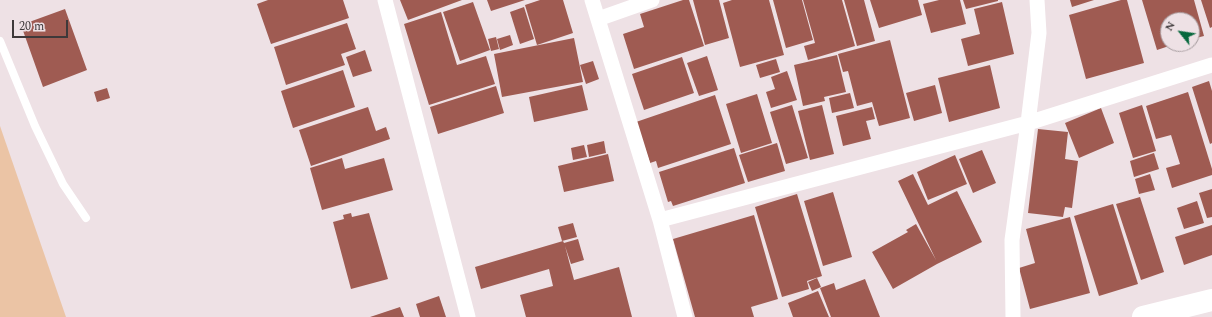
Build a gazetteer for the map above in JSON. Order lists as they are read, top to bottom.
{
  "scale_bar": "20 m",
  "north": "top left"
}
